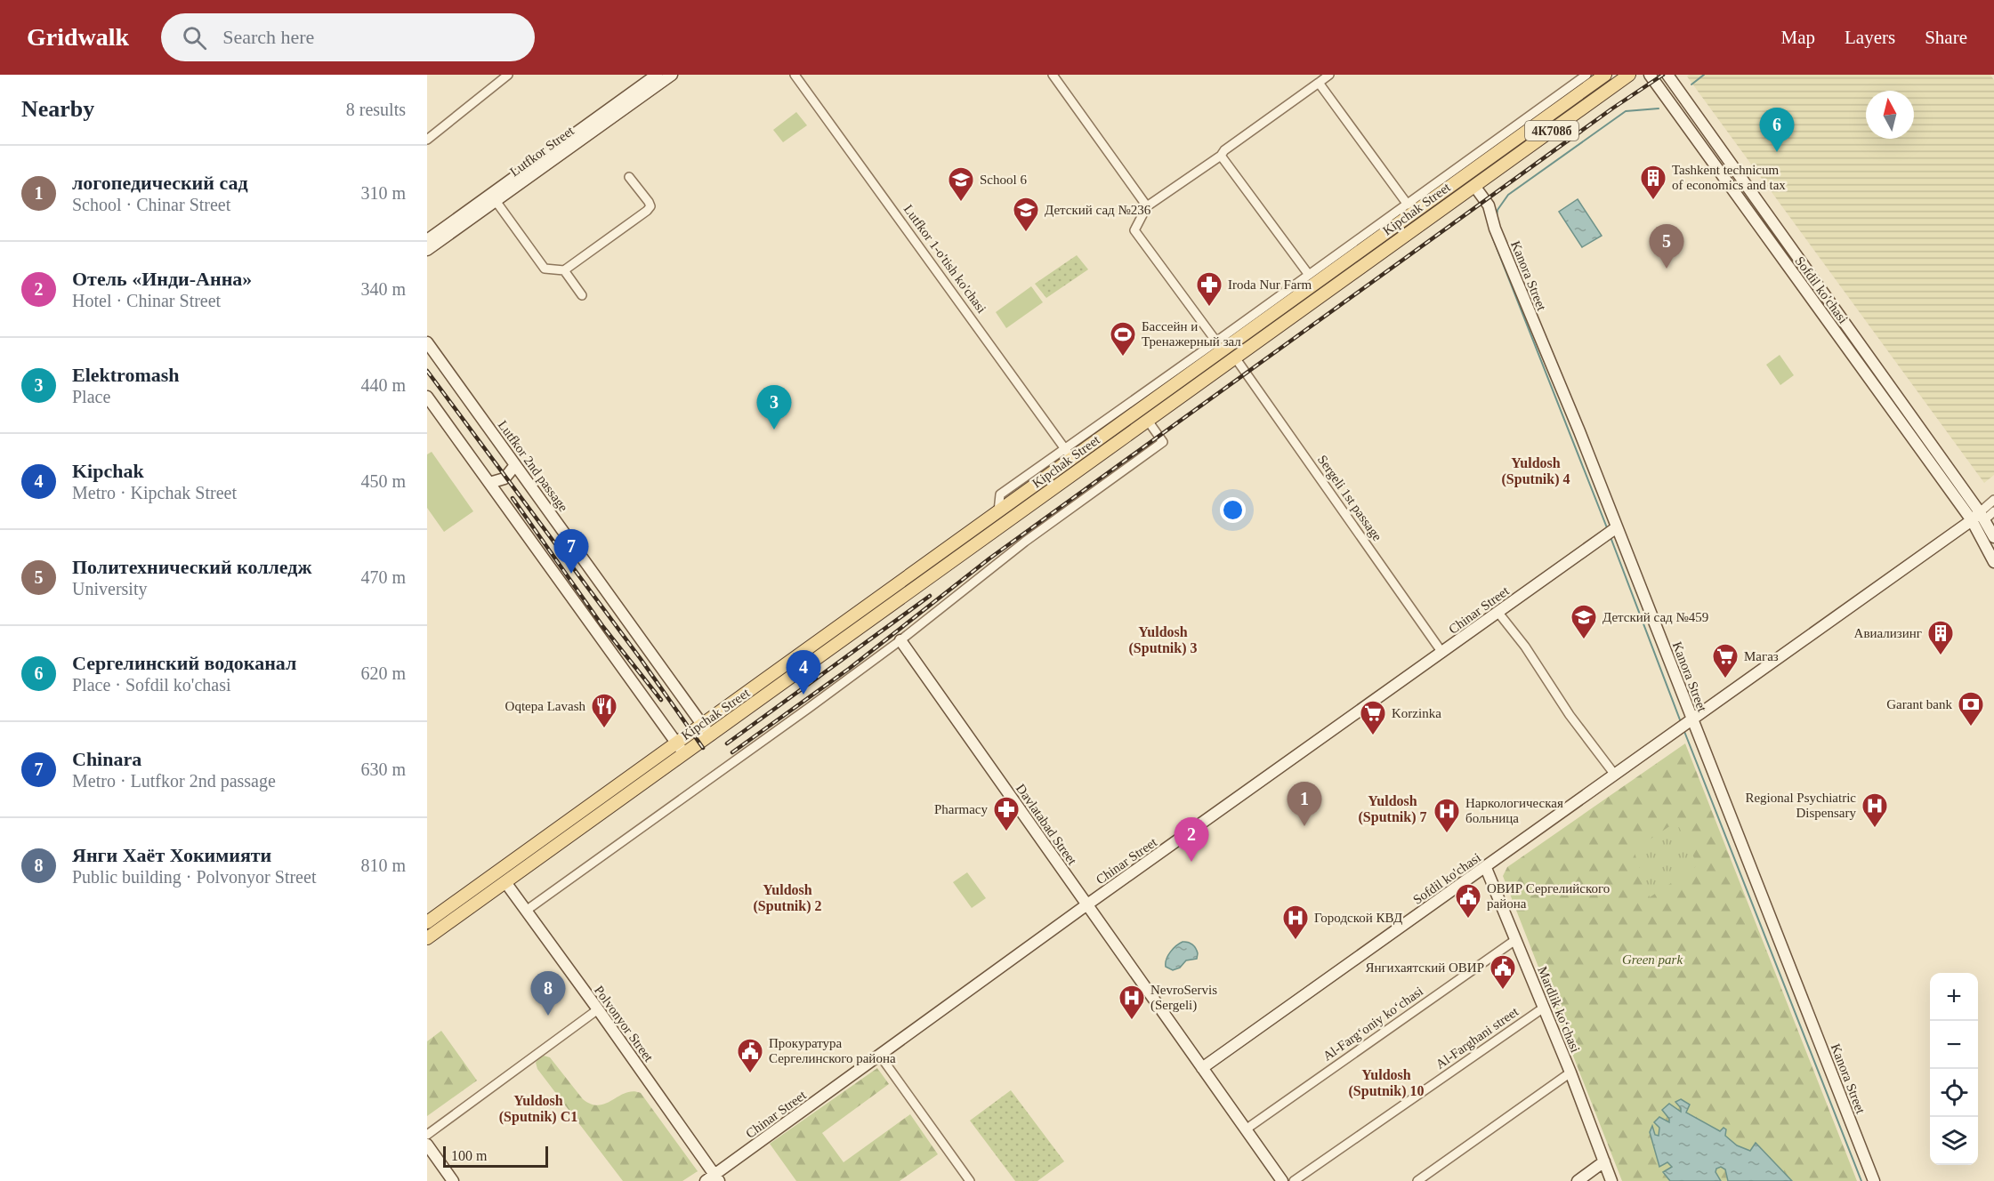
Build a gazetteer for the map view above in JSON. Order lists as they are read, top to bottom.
{
  "streets": {
    "main road": ["4К708б", "Kipchak Street"],
    "street": [
      "Lutfkor Street",
      "Lutfkor 1-o'tish ko'chasi",
      "Kanora Street",
      "Sofdil ko'chasi",
      "Lutfkor 2nd passage",
      "Sergeli 1st passage",
      "Chinar Street",
      "Davlatabad Street",
      "Mardlik ko‘chasi",
      "Polvonyor Street",
      "Al-Farg‘oniy ko‘chasi",
      "Al-Farghani street"
    ]
  },
  "crossings": [
    ["Kipchak Street", "Lutfkor 1-o'tish ko'chasi"],
    ["Kipchak Street", "Kanora Street"],
    ["Kipchak Street", "Lutfkor 2nd passage"],
    ["Kipchak Street", "Sergeli 1st passage"],
    ["Kipchak Street", "Polvonyor Street"],
    ["Kanora Street", "Sofdil ko'chasi"],
    ["Kanora Street", "Chinar Street"],
    ["Sofdil ko'chasi", "Davlatabad Street"],
    ["Sofdil ko'chasi", "Mardlik ko‘chasi"],
    ["Sergeli 1st passage", "Chinar Street"],
    ["Chinar Street", "Davlatabad Street"],
    ["Chinar Street", "Polvonyor Street"],
    ["Davlatabad Street", "Al-Farg‘oniy ko‘chasi"],
    ["Mardlik ko‘chasi", "Al-Farg‘oniy ko‘chasi"],
    ["Mardlik ko‘chasi", "Al-Farghani street"]
  ],
  "districts": [
    "Yuldosh (Sputnik) 4",
    "Yuldosh (Sputnik) 3",
    "Yuldosh (Sputnik) 7",
    "Yuldosh (Sputnik) 2",
    "Yuldosh (Sputnik) 10",
    "Yuldosh (Sputnik) C1"
  ],
  "parks": ["Green park"],
  "places": {
    "building": ["Tashkent technicum of economics and tax", "Авиализинг"],
    "school or university": ["School 6", "Детский сад №236", "Детский сад №459"],
    "pharmacy": ["Iroda Nur Farm", "Pharmacy"],
    "sports": ["Бассейн и Тренажерный зал"],
    "supermarket": ["Магаз", "Korzinka"],
    "bank": ["Garant bank"],
    "restaurant": ["Oqtepa Lavash"],
    "hospital": [
      "Regional Psychiatric Dispensary",
      "Наркологическая больница",
      "Городской КВД",
      "NevroServis (Sergeli)"
    ],
    "public building": ["ОВИР Сергелийского района", "Янгихаятский ОВИР", "Прокуратура Сергелинского района"]
  },
  "scale_bar": "100 m",
  "north": "top",
  "page": {
    "header": "Gridwalk",
    "search": "Search here",
    "nav": ["Map", "Layers", "Share"],
    "heading": ["Nearby", "8 results"],
    "pins": [
      "6",
      "5",
      "3",
      "7",
      "4",
      "1",
      "2",
      "8"
    ],
    "list": [
      {
        "mark": "1",
        "name": "логопедический сад",
        "note": "School · Chinar Street",
        "value": "310 m"
      },
      {
        "mark": "2",
        "name": "Отель «Инди-Анна»",
        "note": "Hotel · Chinar Street",
        "value": "340 m"
      },
      {
        "mark": "3",
        "name": "Elektromash",
        "note": "Place",
        "value": "440 m"
      },
      {
        "mark": "4",
        "name": "Kipchak",
        "note": "Metro · Kipchak Street",
        "value": "450 m"
      },
      {
        "mark": "5",
        "name": "Политехнический колледж",
        "note": "University",
        "value": "470 m"
      },
      {
        "mark": "6",
        "name": "Сергелинский водоканал",
        "note": "Place · Sofdil ko'chasi",
        "value": "620 m"
      },
      {
        "mark": "7",
        "name": "Chinara",
        "note": "Metro · Lutfkor 2nd passage",
        "value": "630 m"
      },
      {
        "mark": "8",
        "name": "Янги Хаёт Хокимияти",
        "note": "Public building · Polvonyor Street",
        "value": "810 m"
      }
    ],
    "map_buttons": ["+", "−"],
    "scale": "100 m"
  }
}
